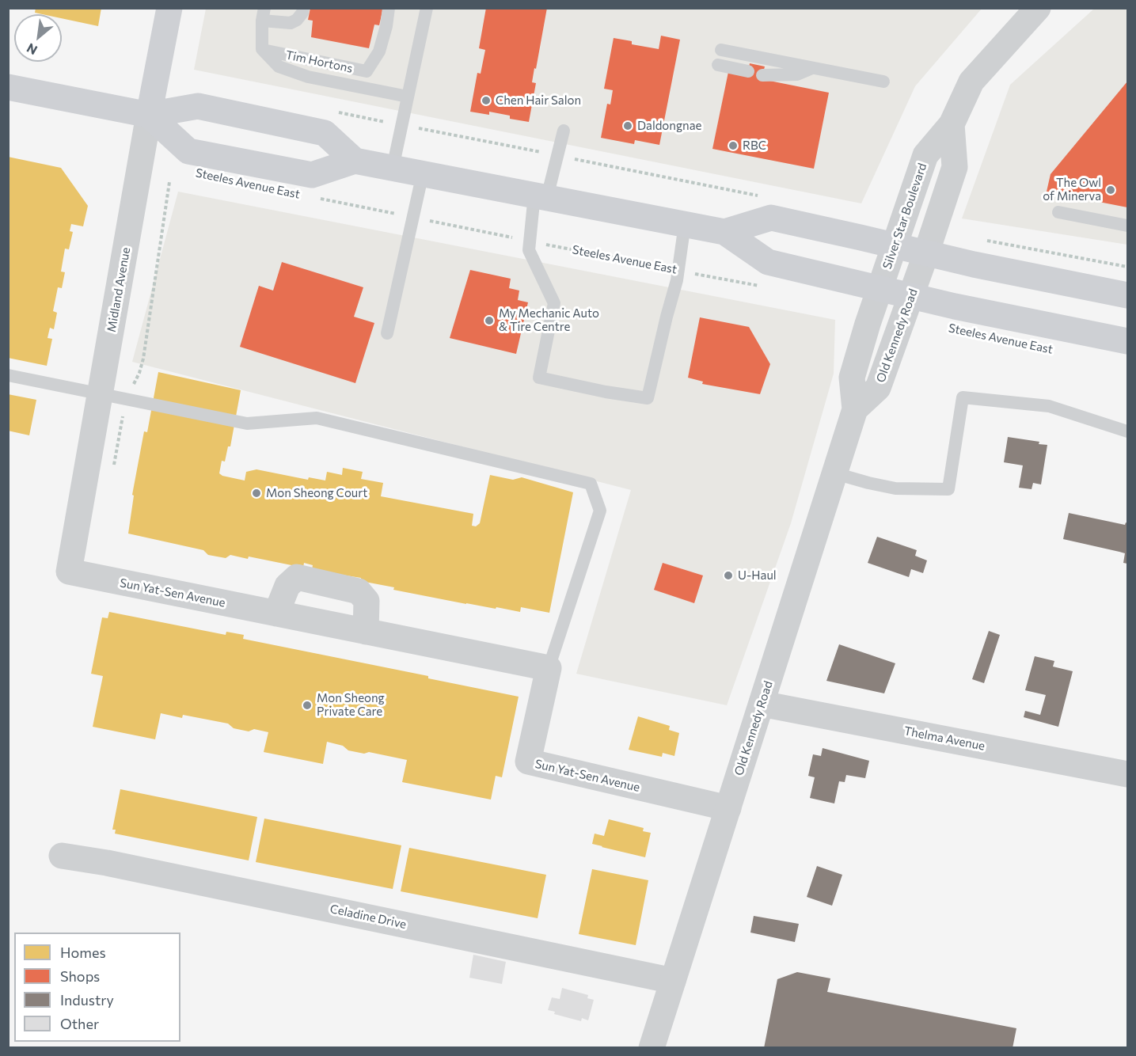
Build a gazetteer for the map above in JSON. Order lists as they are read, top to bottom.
{
  "streets": {
    "main road": ["Steeles Avenue East", "Midland Avenue"],
    "street": [
      "Silver Star Boulevard",
      "Old Kennedy Road",
      "Sun Yat-Sen Avenue",
      "Thelma Avenue",
      "Celadine Drive"
    ],
    "lane": ["Tim Hortons"]
  },
  "crossings": [
    ["Steeles Avenue East", "Silver Star Boulevard"],
    ["Steeles Avenue East", "Midland Avenue"],
    ["Steeles Avenue East", "Old Kennedy Road"],
    ["Silver Star Boulevard", "Old Kennedy Road"],
    ["Midland Avenue", "Sun Yat-Sen Avenue"],
    ["Old Kennedy Road", "Sun Yat-Sen Avenue"],
    ["Old Kennedy Road", "Thelma Avenue"],
    ["Old Kennedy Road", "Celadine Drive"]
  ],
  "places": [
    "Chen Hair Salon",
    "Daldongnae",
    "RBC",
    "The Owl of Minerva",
    "My Mechanic Auto & Tire Centre",
    "Mon Sheong Court",
    "U-Haul",
    "Mon Sheong Private Care"
  ],
  "legend": [
    "Homes",
    "Shops",
    "Industry",
    "Other"
  ],
  "north": "bottom left"
}
